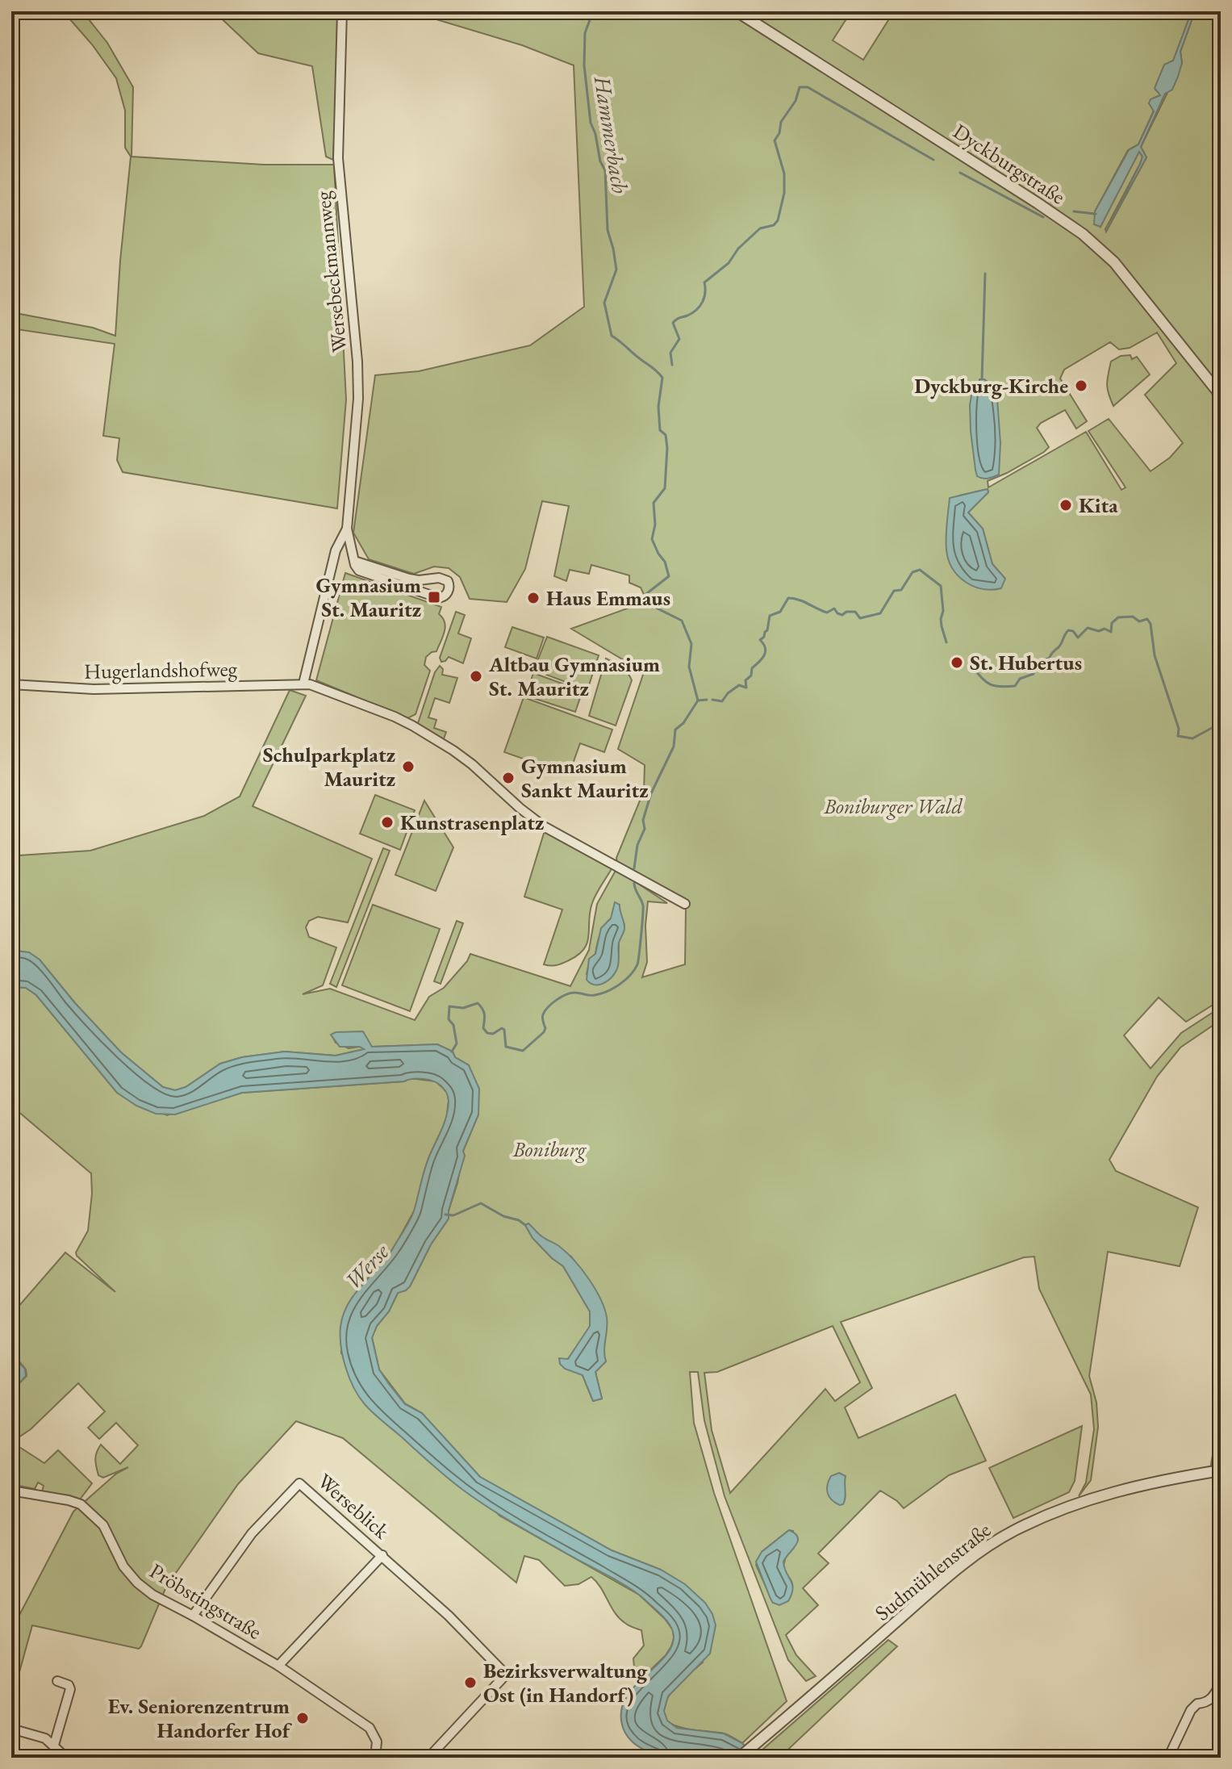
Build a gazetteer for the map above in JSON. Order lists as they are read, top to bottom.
{
  "streets": {
    "street": [
      "Dyckburgstraße",
      "Wersebeckmannweg",
      "Hugerlandshofweg",
      "Werseblick",
      "Sudmühlenstraße",
      "Pröbstingstraße"
    ]
  },
  "crossings": [
    ["Wersebeckmannweg", "Hugerlandshofweg"],
    ["Werseblick", "Pröbstingstraße"]
  ],
  "water": ["Hammerbach", "Werse"],
  "parks": ["Boniburger Wald", "Boniburg"],
  "places": {
    "other": [
      "Dyckburg-Kirche",
      "Kita",
      "Haus Emmaus",
      "St. Hubertus",
      "Altbau Gymnasium St. Mauritz",
      "Schulparkplatz Mauritz",
      "Gymnasium Sankt Mauritz",
      "Kunstrasenplatz",
      "Bezirksverwaltung Ost (in Handorf)",
      "Ev. Seniorenzentrum Handorfer Hof"
    ],
    "transit": ["Gymnasium St. Mauritz"]
  }
}
